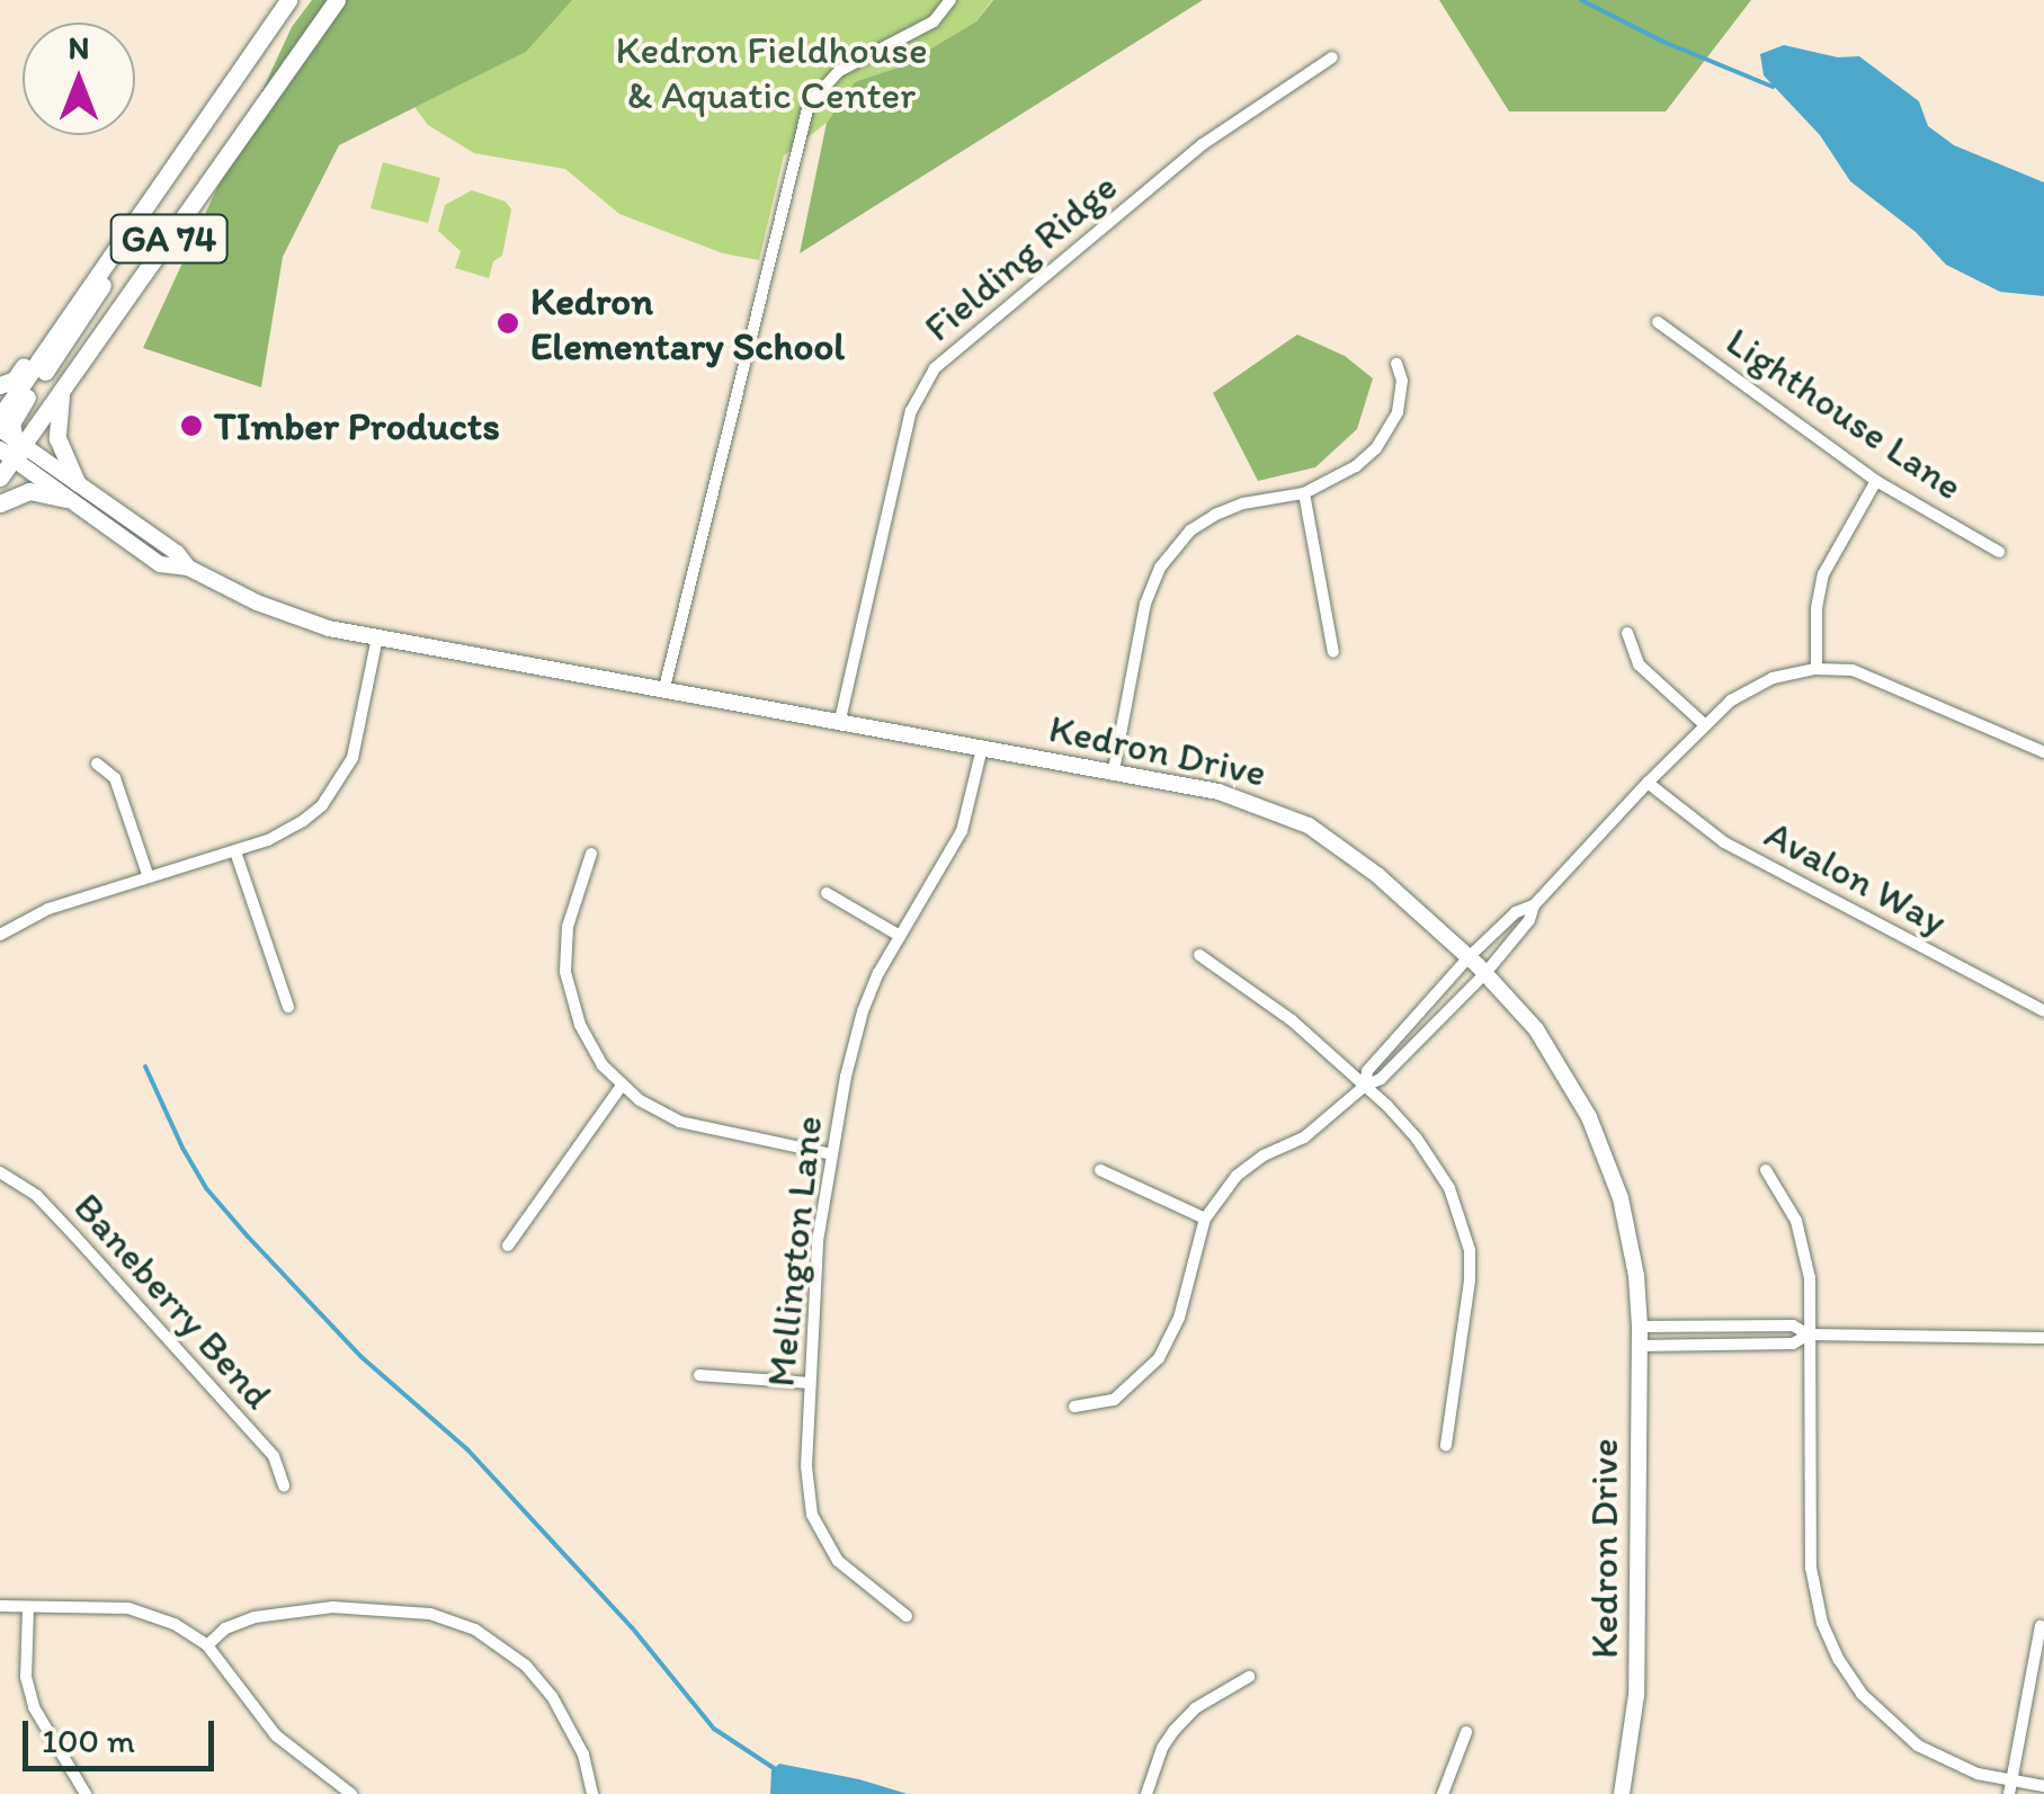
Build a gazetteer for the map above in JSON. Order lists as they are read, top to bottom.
{
  "streets": {
    "main road": ["GA 74"],
    "street": [
      "Fielding Ridge",
      "Lighthouse Lane",
      "Kedron Drive",
      "Avalon Way",
      "Mellington Lane",
      "Baneberry Bend"
    ]
  },
  "crossings": [
    ["GA 74", "Kedron Drive"],
    ["Fielding Ridge", "Kedron Drive"],
    ["Kedron Drive", "Mellington Lane"]
  ],
  "parks": ["Kedron Fieldhouse & Aquatic Center"],
  "places": ["Kedron Elementary School", "TImber Products"],
  "scale_bar": "100 m",
  "north": "top"
}
